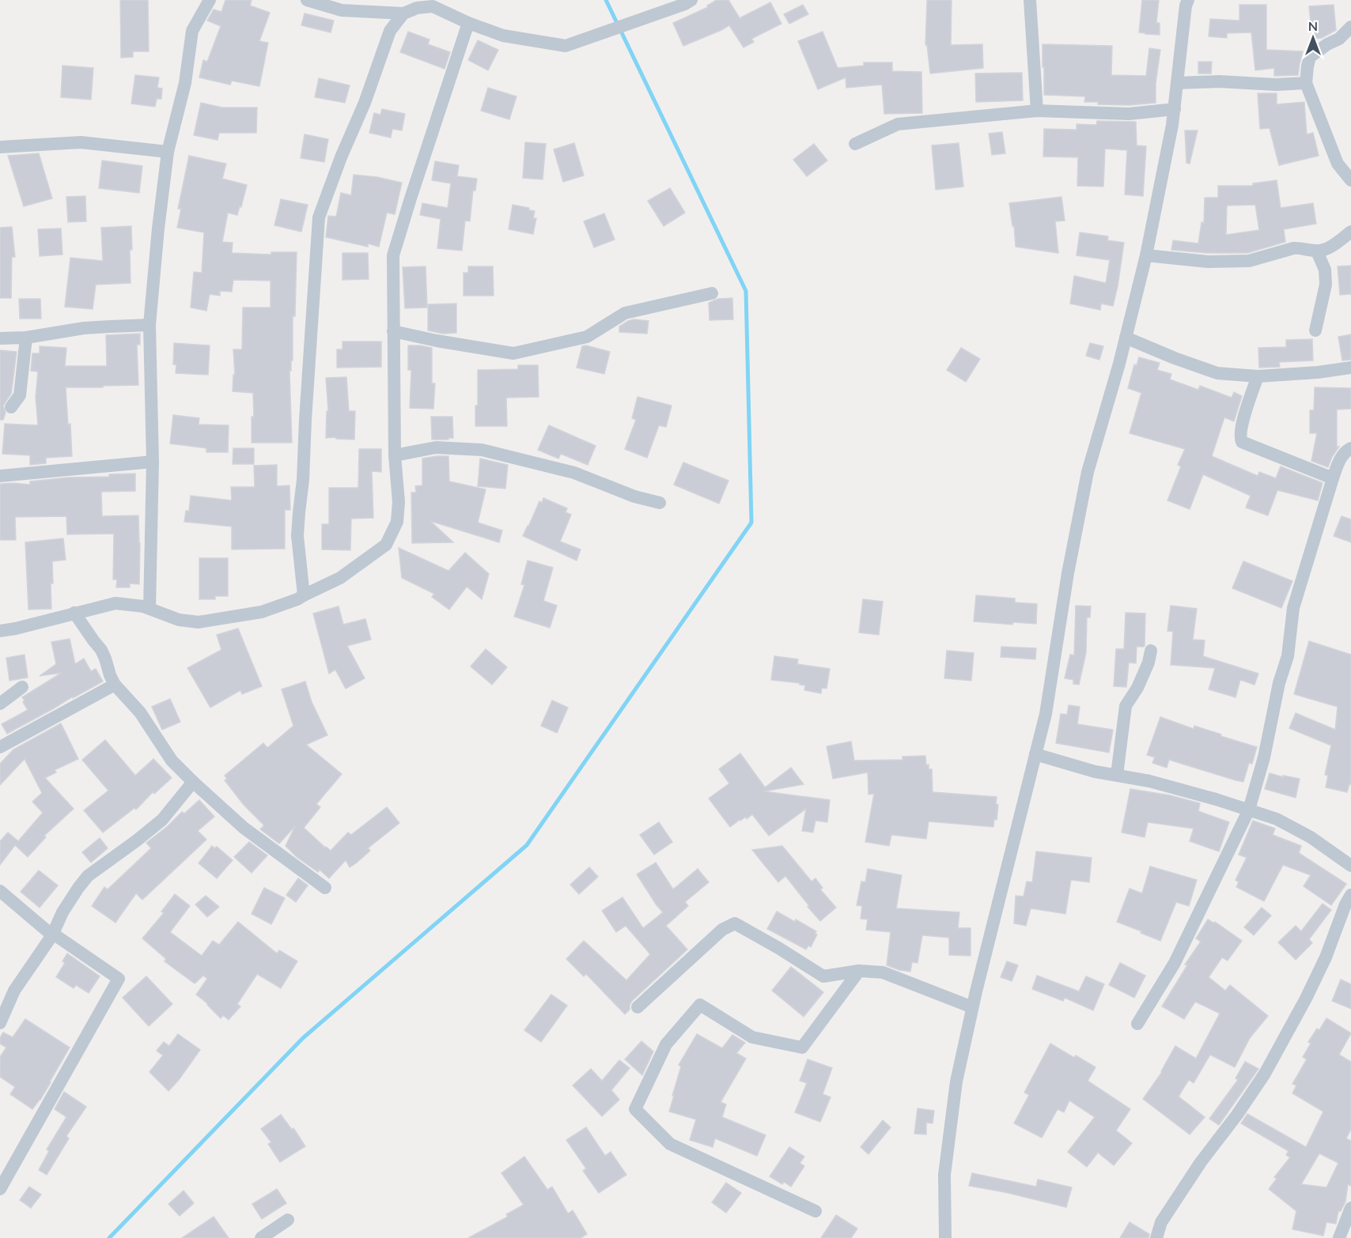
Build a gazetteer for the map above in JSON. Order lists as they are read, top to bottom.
{
  "north": "top"
}
